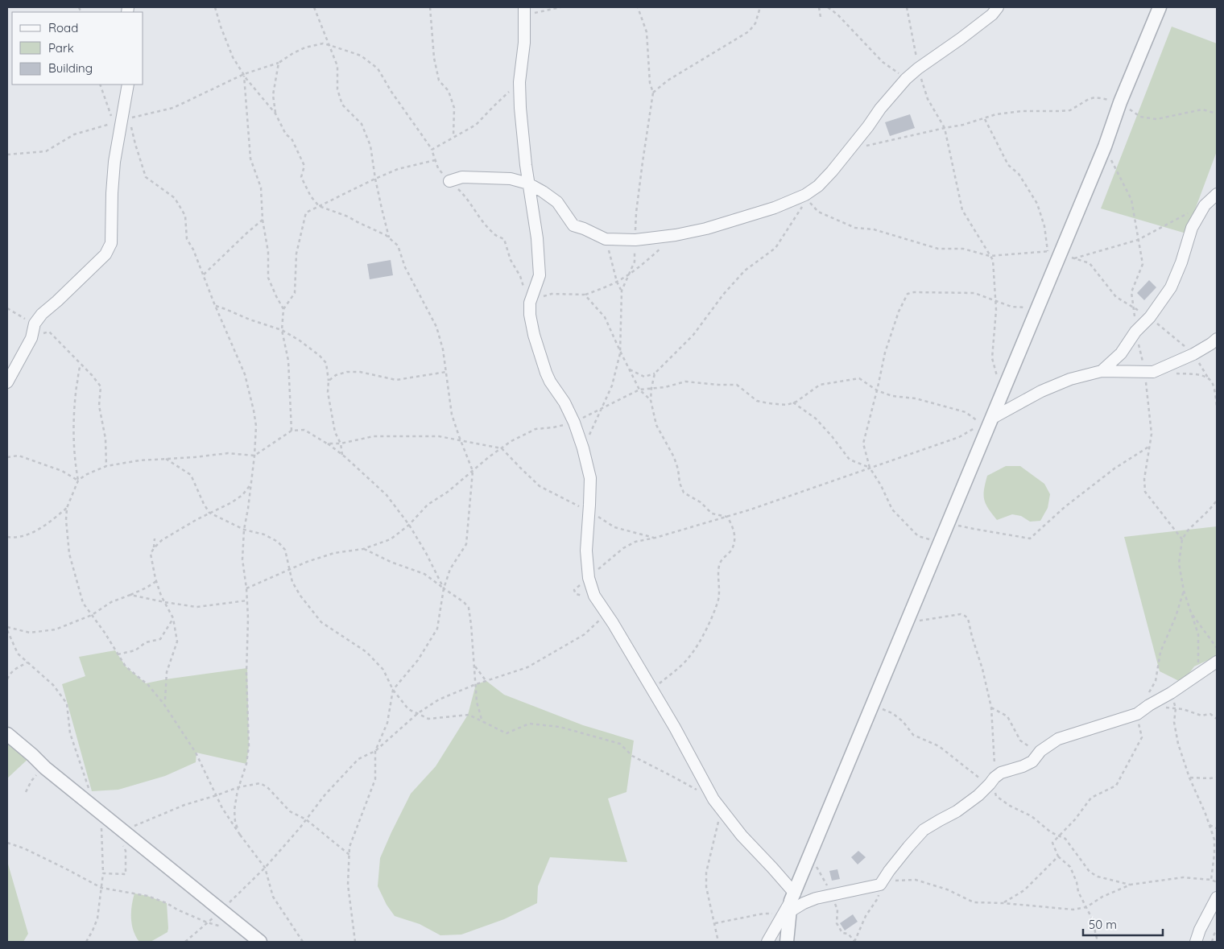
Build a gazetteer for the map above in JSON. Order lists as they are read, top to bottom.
{
  "legend": ["Road", "Park", "Building"],
  "scale_bar": "50 m"
}
